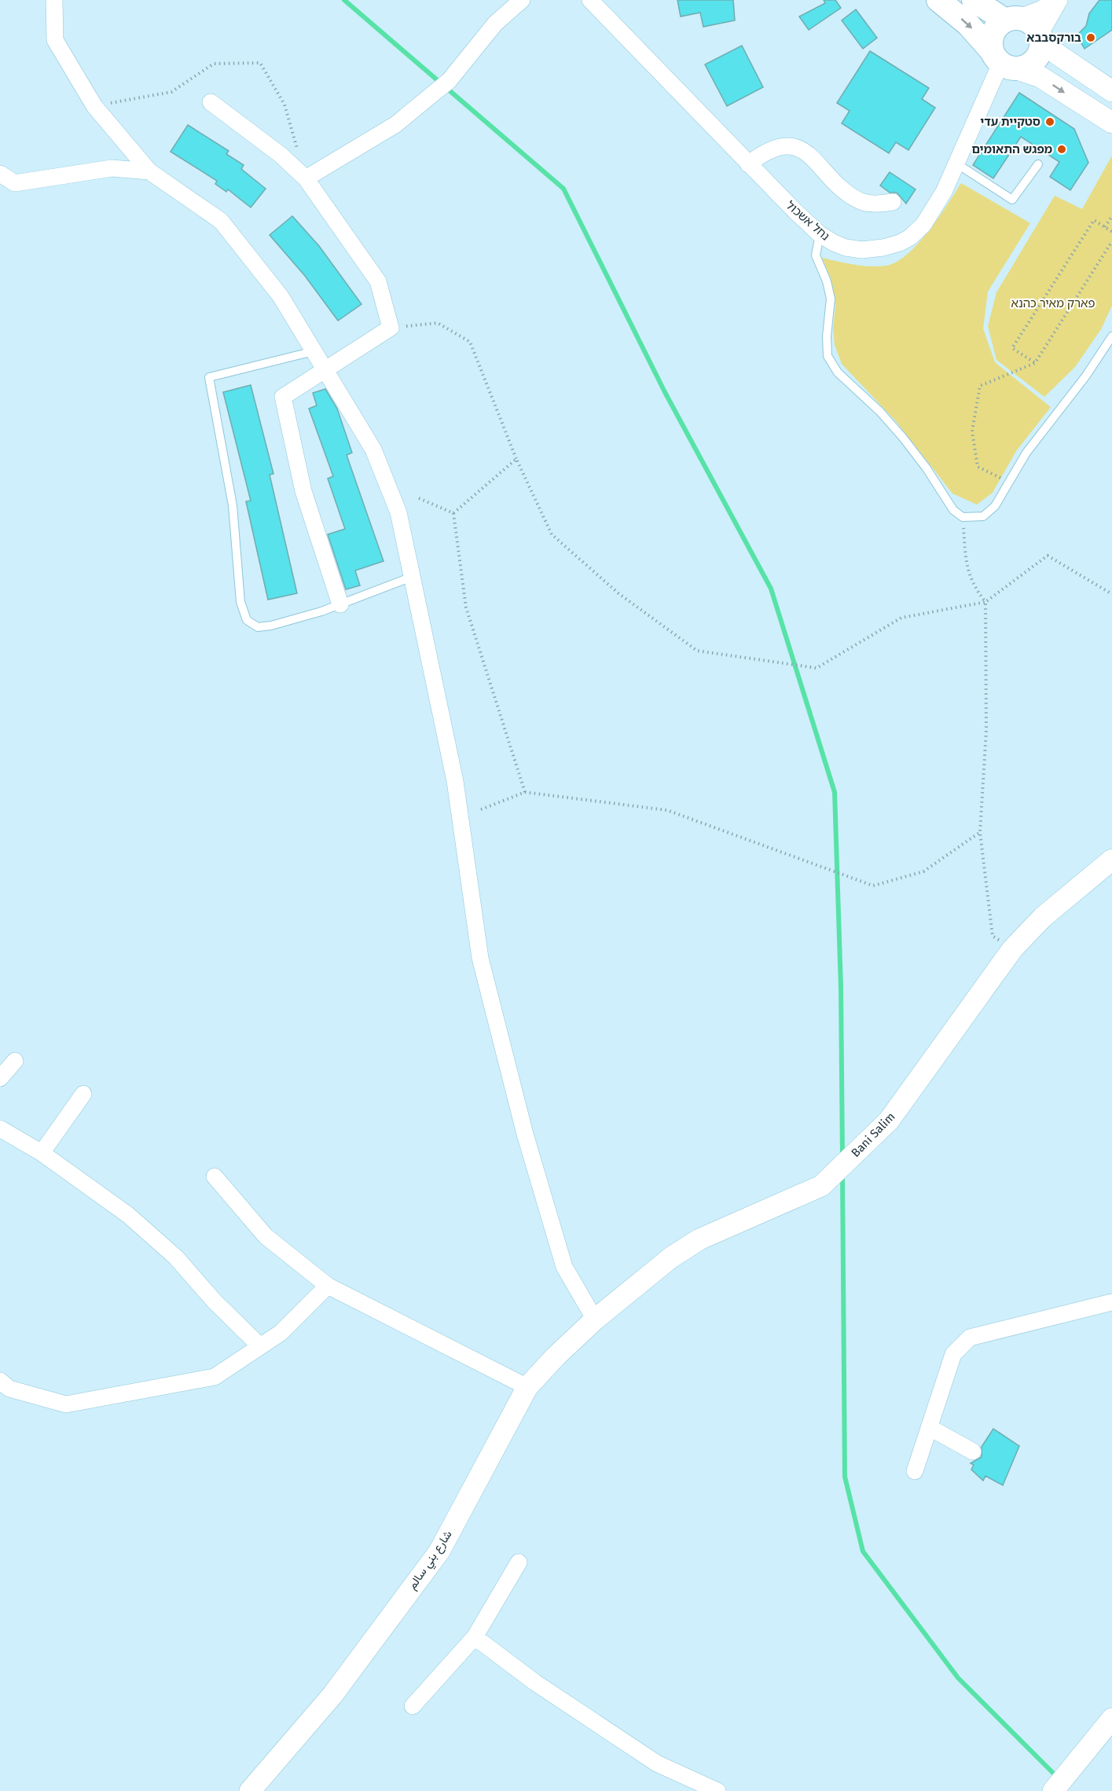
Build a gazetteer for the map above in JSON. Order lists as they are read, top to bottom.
{
  "streets": {
    "street": ["נחל אשכול", "Bani Salim", "شارع بني سالم"]
  },
  "crossings": [
    ["Bani Salim", "شارع بني سالم"]
  ],
  "parks": ["פארק מאיר כהנא"],
  "places": ["בורקסבבא", "סטקיית עדי", "מפגש התאומים"]
}
